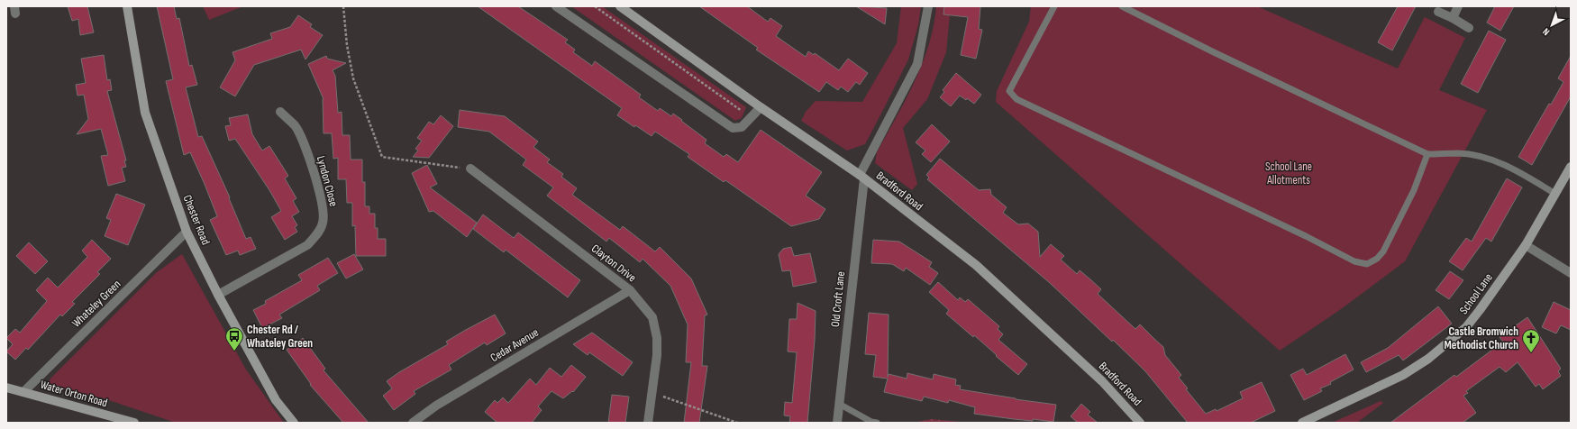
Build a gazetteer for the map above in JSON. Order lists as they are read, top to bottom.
{
  "streets": {
    "main road": [
      "Bradford Road",
      "Chester Road",
      "School Lane",
      "Water Orton Road"
    ],
    "street": [
      "Lyndon Close",
      "Clayton Drive",
      "Old Croft Lane",
      "Whateley Green",
      "Cedar Avenue"
    ]
  },
  "crossings": [
    ["Lyndon Close", "Chester Road"],
    ["Bradford Road", "Old Croft Lane"],
    ["Chester Road", "Whateley Green"],
    ["Clayton Drive", "Cedar Avenue"],
    ["Whateley Green", "Water Orton Road"]
  ],
  "parks": ["School Lane Allotments"],
  "places": {
    "bus stop": ["Chester Rd / Whateley Green"],
    "church": ["Castle Bromwich Methodist Church"]
  },
  "north": "bottom left"
}
